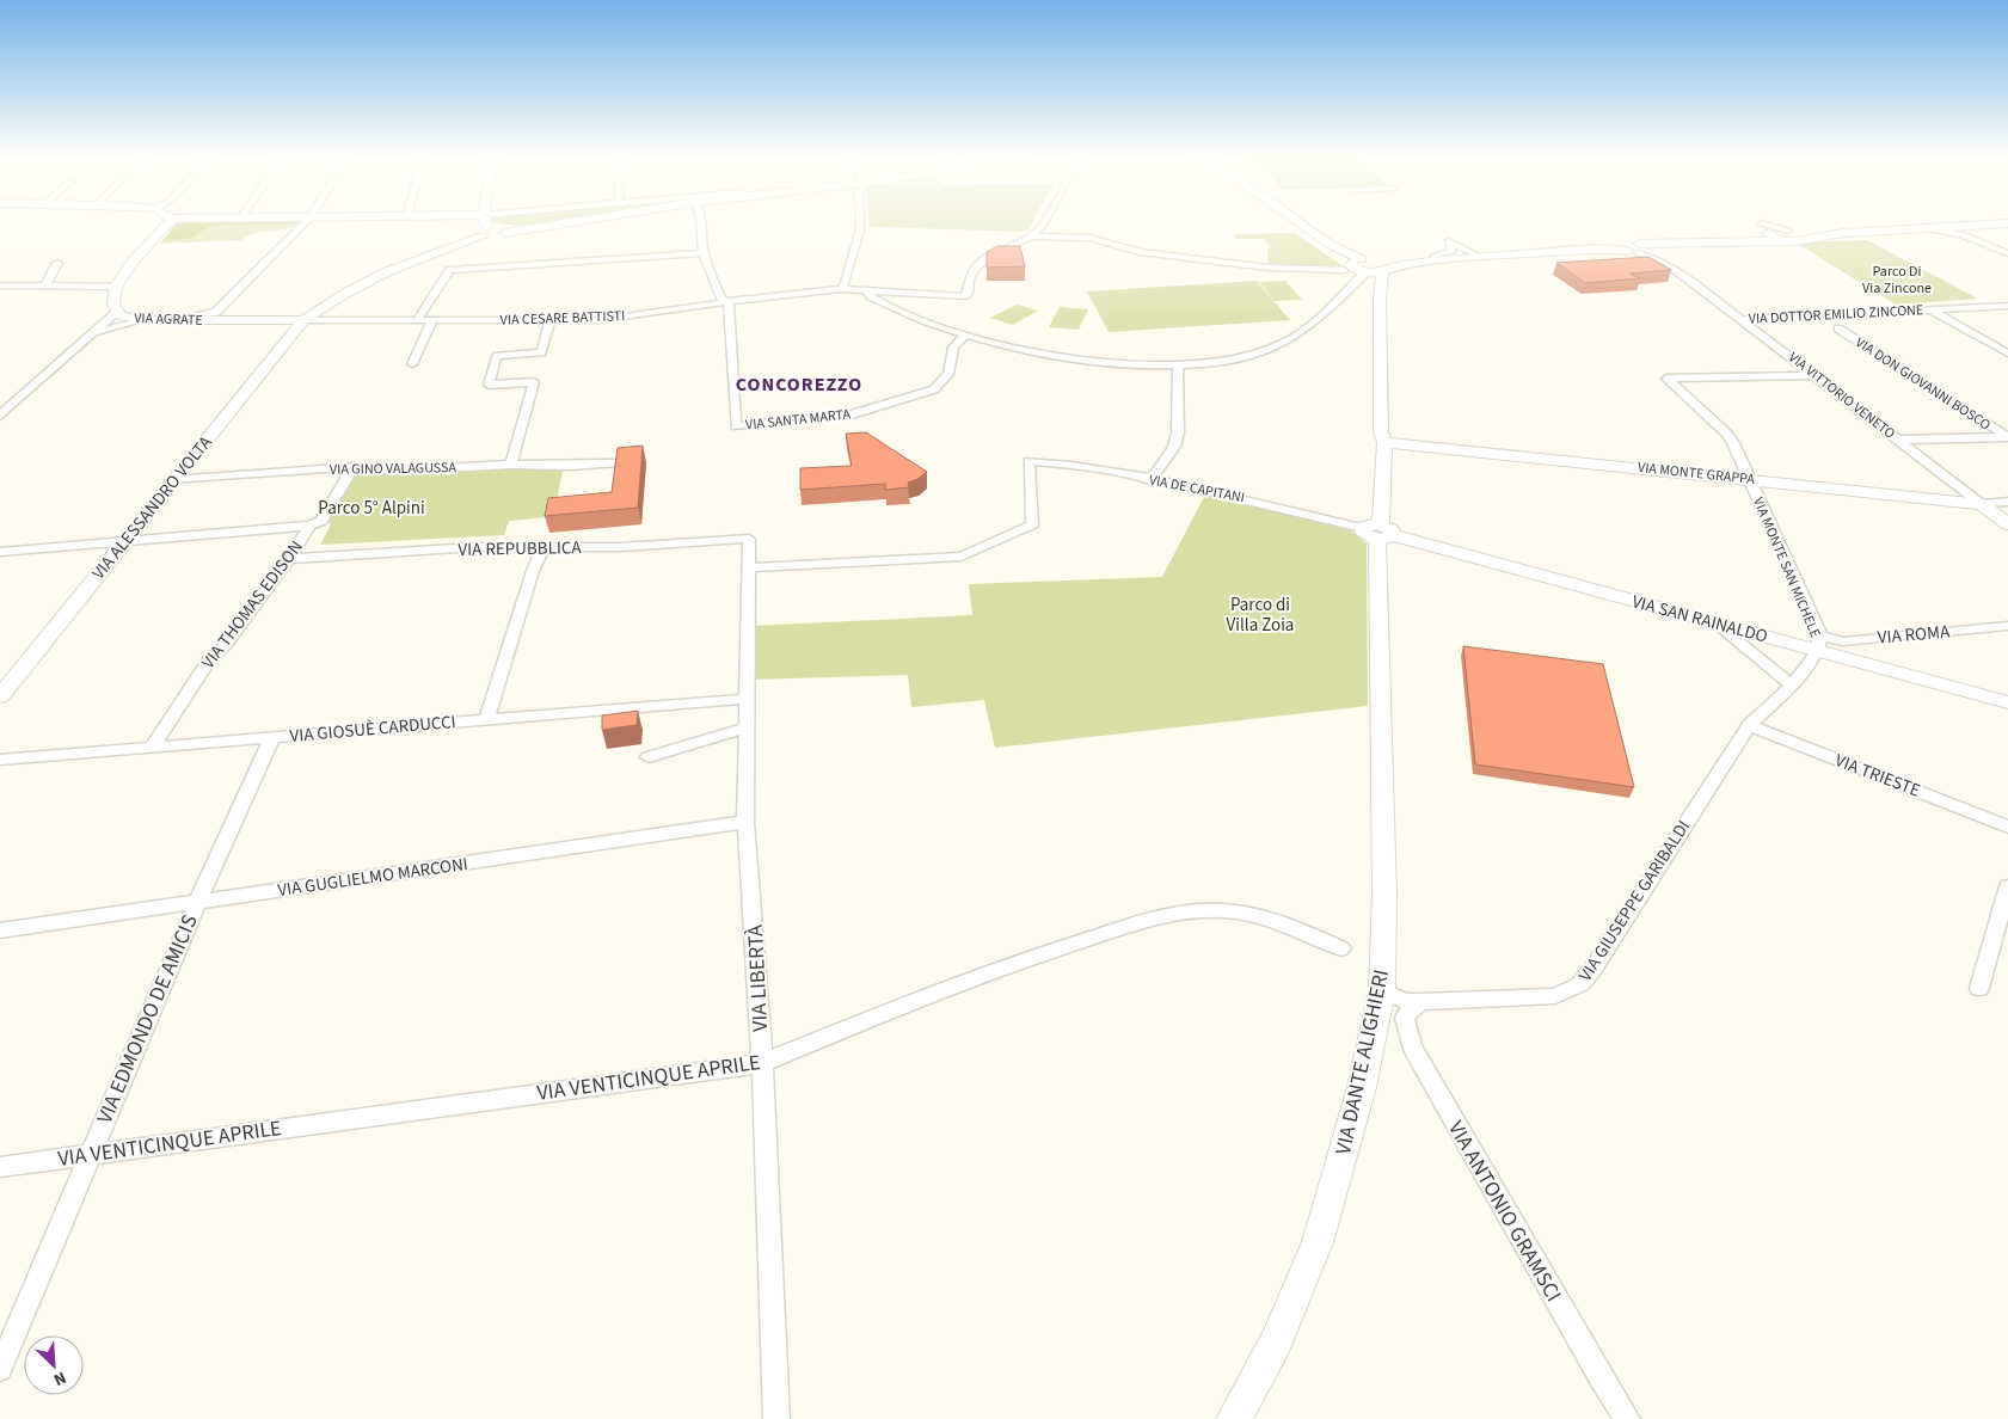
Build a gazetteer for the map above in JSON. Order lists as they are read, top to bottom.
{
  "streets": {
    "street": [
      "VIA DOTTOR EMILIO ZINCONE",
      "VIA CESARE BATTISTI",
      "VIA AGRATE",
      "VIA DON GIOVANNI BOSCO",
      "VIA VITTORIO VENETO",
      "VIA SANTA MARTA",
      "VIA GINO VALAGUSSA",
      "VIA MONTE GRAPPA",
      "VIA DE CAPITANI",
      "VIA ALESSANDRO VOLTA",
      "VIA REPUBBLICA",
      "VIA MONTE SAN MICHELE",
      "VIA THOMAS EDISON",
      "VIA SAN RAINALDO",
      "VIA ROMA",
      "VIA GIOSUÈ CARDUCCI",
      "VIA TRIESTE",
      "VIA GUGLIELMO MARCONI",
      "VIA GIUSEPPE GARIBALDI",
      "VIA LIBERTÀ",
      "VIA EDMONDO DE AMICIS",
      "VIA DANTE ALIGHIERI",
      "VIA VENTICINQUE APRILE",
      "VIA ANTONIO GRAMSCI"
    ]
  },
  "crossings": [
    ["VIA DOTTOR EMILIO ZINCONE", "VIA VITTORIO VENETO"],
    ["VIA CESARE BATTISTI", "VIA AGRATE"],
    ["VIA CESARE BATTISTI", "VIA SANTA MARTA"],
    ["VIA CESARE BATTISTI", "VIA ALESSANDRO VOLTA"],
    ["VIA AGRATE", "VIA ALESSANDRO VOLTA"],
    ["VIA VITTORIO VENETO", "VIA MONTE GRAPPA"],
    ["VIA VITTORIO VENETO", "VIA MONTE SAN MICHELE"],
    ["VIA GINO VALAGUSSA", "VIA ALESSANDRO VOLTA"],
    ["VIA GINO VALAGUSSA", "VIA THOMAS EDISON"],
    ["VIA MONTE GRAPPA", "VIA MONTE SAN MICHELE"],
    ["VIA MONTE GRAPPA", "VIA DANTE ALIGHIERI"],
    ["VIA DE CAPITANI", "VIA SAN RAINALDO"],
    ["VIA DE CAPITANI", "VIA LIBERTÀ"],
    ["VIA DE CAPITANI", "VIA DANTE ALIGHIERI"],
    ["VIA REPUBBLICA", "VIA THOMAS EDISON"],
    ["VIA REPUBBLICA", "VIA LIBERTÀ"],
    ["VIA MONTE SAN MICHELE", "VIA SAN RAINALDO"],
    ["VIA MONTE SAN MICHELE", "VIA ROMA"],
    ["VIA MONTE SAN MICHELE", "VIA GIUSEPPE GARIBALDI"],
    ["VIA THOMAS EDISON", "VIA GIOSUÈ CARDUCCI"],
    ["VIA SAN RAINALDO", "VIA ROMA"],
    ["VIA SAN RAINALDO", "VIA GIUSEPPE GARIBALDI"],
    ["VIA SAN RAINALDO", "VIA DANTE ALIGHIERI"],
    ["VIA ROMA", "VIA GIUSEPPE GARIBALDI"],
    ["VIA GIOSUÈ CARDUCCI", "VIA LIBERTÀ"],
    ["VIA GIOSUÈ CARDUCCI", "VIA EDMONDO DE AMICIS"],
    ["VIA TRIESTE", "VIA GIUSEPPE GARIBALDI"],
    ["VIA GUGLIELMO MARCONI", "VIA LIBERTÀ"],
    ["VIA GUGLIELMO MARCONI", "VIA EDMONDO DE AMICIS"],
    ["VIA GIUSEPPE GARIBALDI", "VIA DANTE ALIGHIERI"],
    ["VIA GIUSEPPE GARIBALDI", "VIA ANTONIO GRAMSCI"],
    ["VIA LIBERTÀ", "VIA VENTICINQUE APRILE"],
    ["VIA EDMONDO DE AMICIS", "VIA VENTICINQUE APRILE"]
  ],
  "districts": ["CONCOREZZO"],
  "parks": ["Parco Di Via Zincone", "Parco 5° Alpini", "Parco di Villa Zoia"],
  "north": "bottom right"
}
